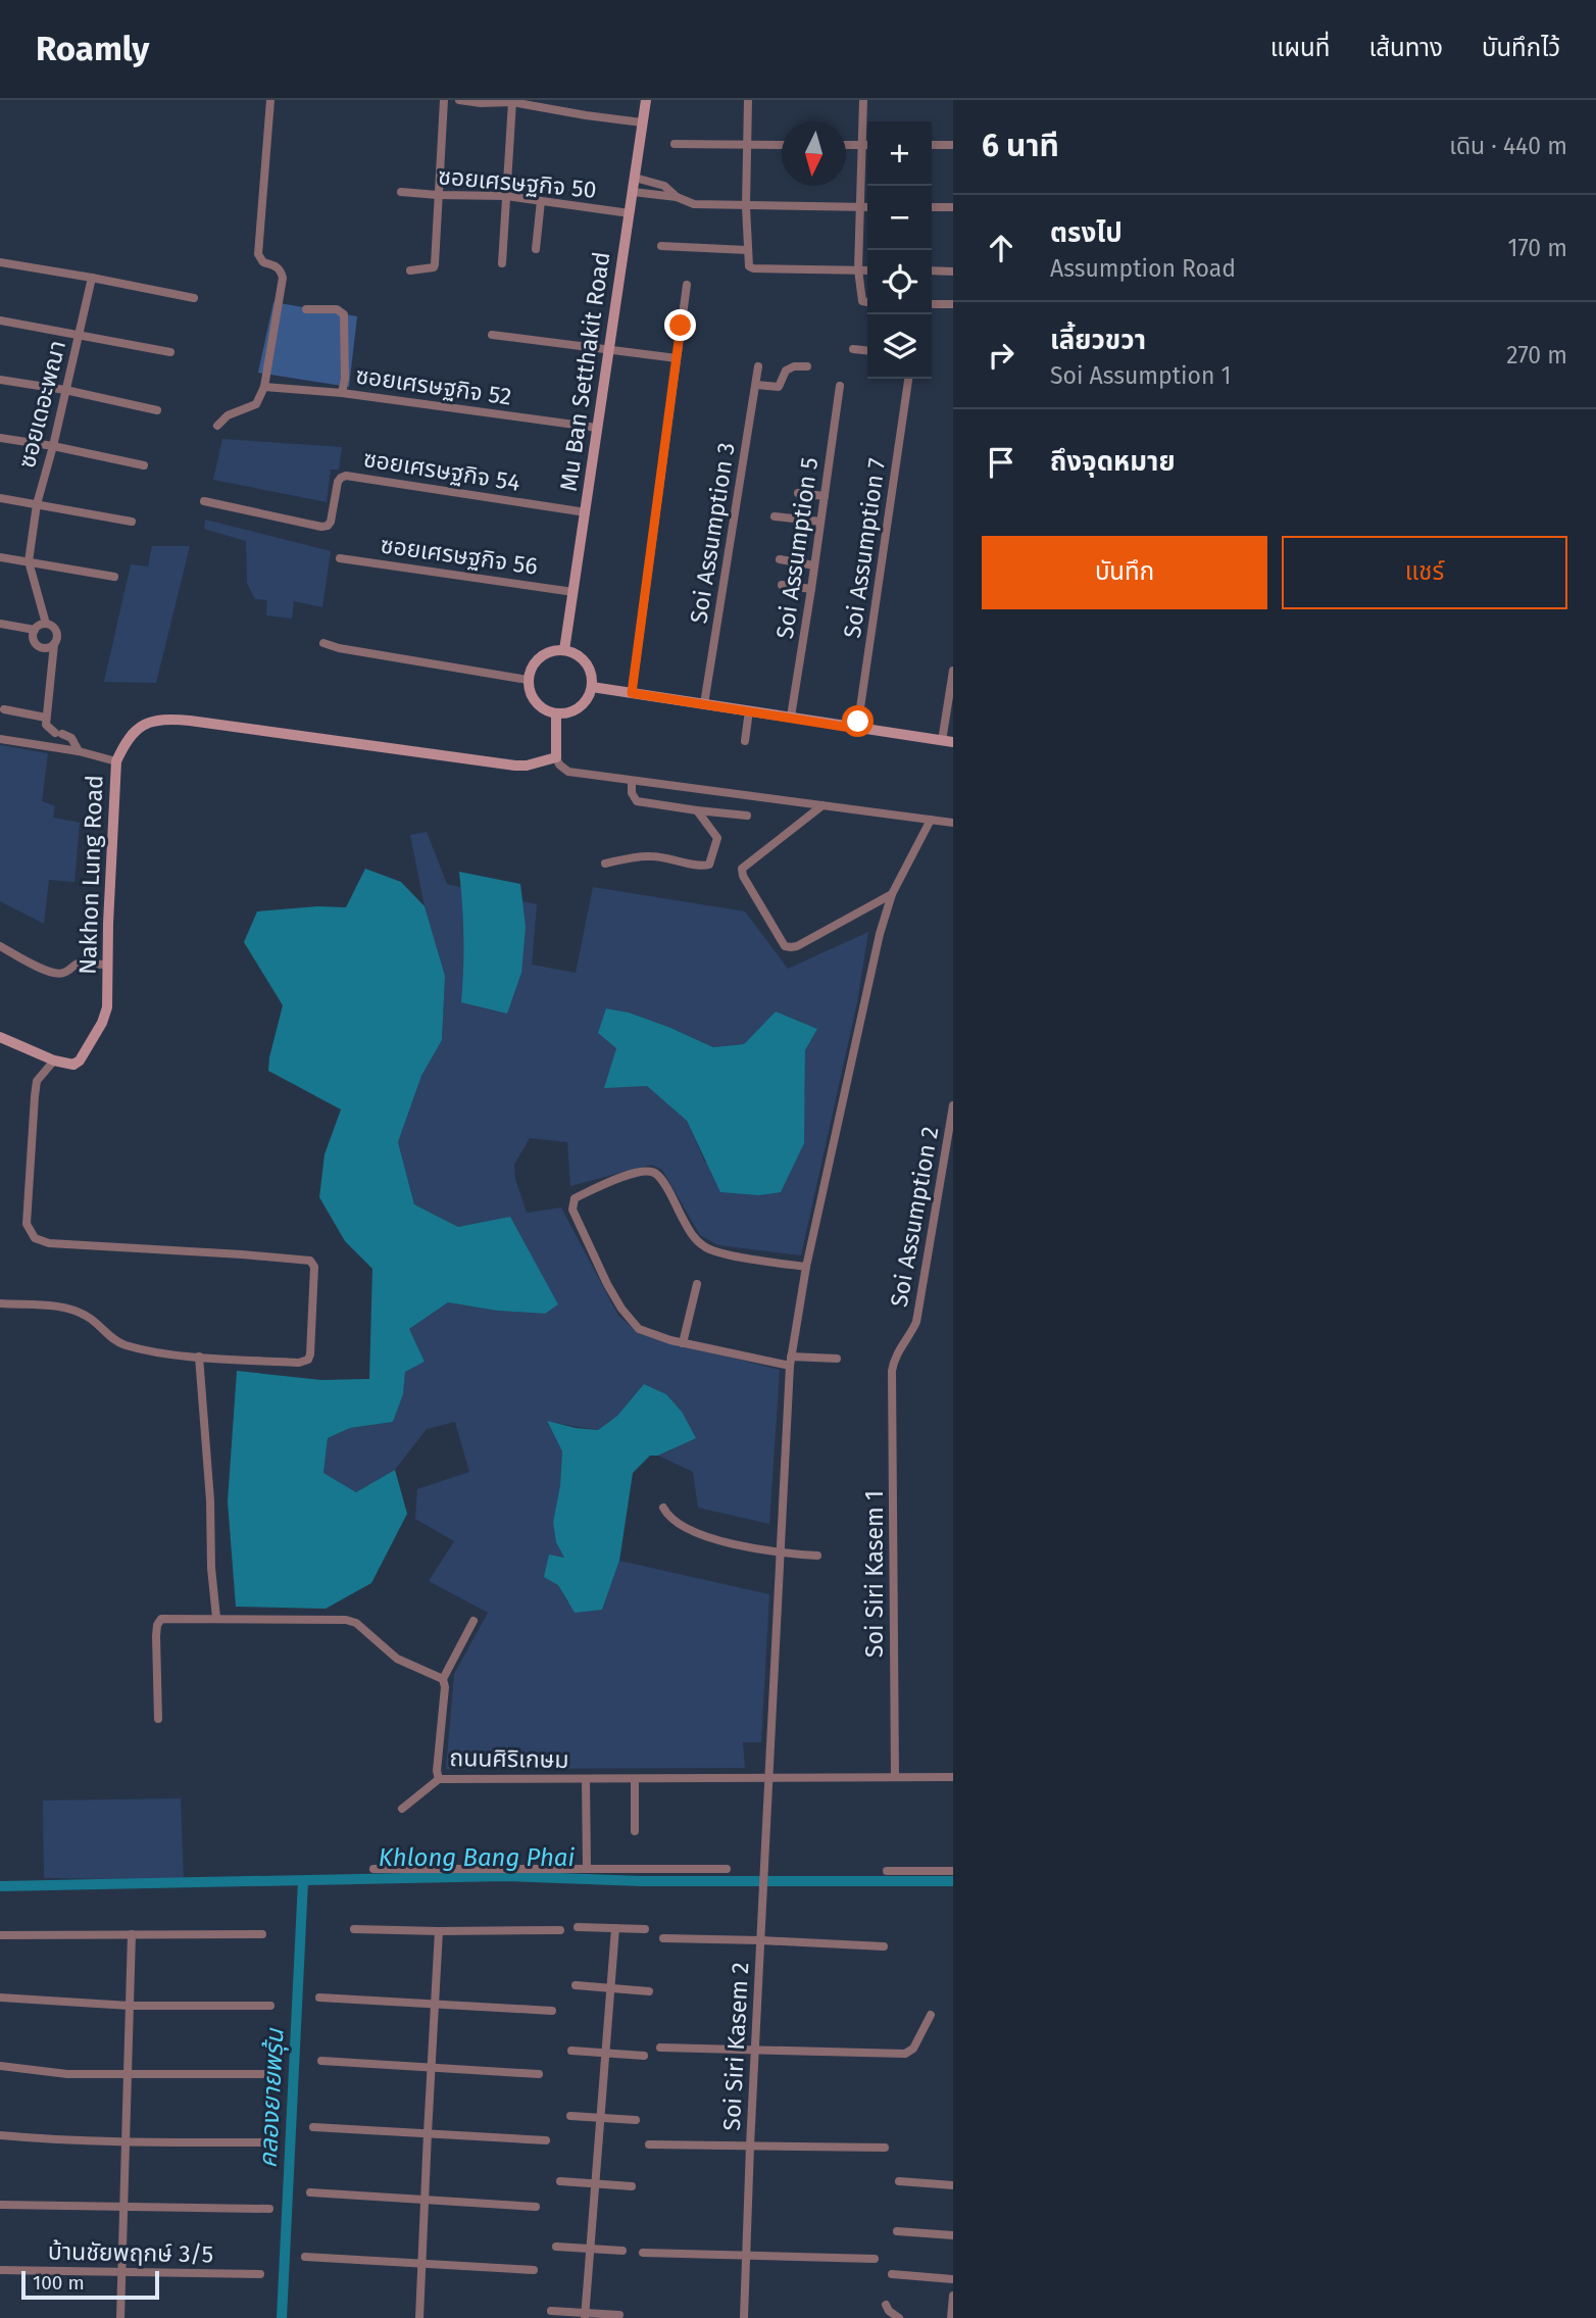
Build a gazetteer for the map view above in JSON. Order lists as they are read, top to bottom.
{
  "streets": {
    "street": [
      "ซอยเศรษฐกิจ 50",
      "Mu Ban Setthakit Road",
      "ซอยเศรษฐกิจ 52",
      "ซอยเดอะพณา",
      "ซอยเศรษฐกิจ 54",
      "Soi Assumption 3",
      "Soi Assumption 5",
      "Soi Assumption 7",
      "ซอยเศรษฐกิจ 56",
      "Nakhon Lung Road",
      "Soi Assumption 2",
      "Soi Siri Kasem 1",
      "ถนนศิริเกษม",
      "Soi Siri Kasem 2",
      "บ้านชัยพฤกษ์ 3/5"
    ]
  },
  "crossings": [
    ["ซอยเศรษฐกิจ 50", "Mu Ban Setthakit Road"],
    ["Mu Ban Setthakit Road", "ซอยเศรษฐกิจ 52"],
    ["Mu Ban Setthakit Road", "ซอยเศรษฐกิจ 54"],
    ["Mu Ban Setthakit Road", "ซอยเศรษฐกิจ 56"],
    ["Soi Assumption 2", "Soi Siri Kasem 1"],
    ["Soi Siri Kasem 1", "ถนนศิริเกษม"],
    ["ถนนศิริเกษม", "Soi Siri Kasem 2"]
  ],
  "water": ["Khlong Bang Phai", "คลองยายพรุ้น"],
  "scale_bar": "100 m",
  "north": "bottom",
  "page": {
    "header": "Roamly",
    "nav": ["แผนที่", "เส้นทาง", "บันทึกไว้"],
    "heading": ["6 นาที", "เดิน · 440 m"],
    "map_buttons": ["+", "−"],
    "list": [
      ["ตรงไป", "Assumption Road", "170 m"],
      ["เลี้ยวขวา", "Soi Assumption 1", "270 m"],
      "ถึงจุดหมาย"
    ],
    "buttons": ["บันทึก", "แชร์"],
    "scale": "100 m"
  }
}
